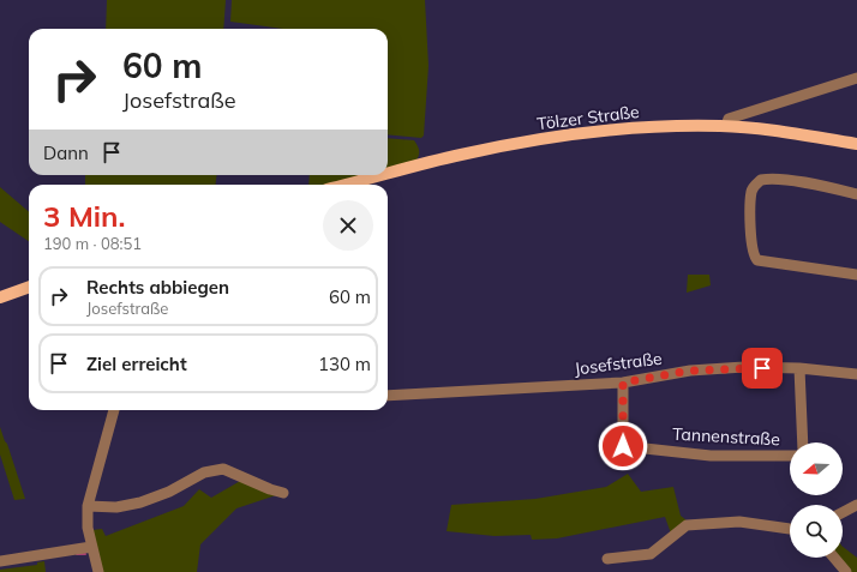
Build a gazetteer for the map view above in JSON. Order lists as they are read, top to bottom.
{
  "streets": {
    "main road": ["Tölzer Straße"],
    "street": ["Josefstraße", "Tannenstraße"]
  },
  "crossings": [
    ["Josefstraße", "Tannenstraße"]
  ],
  "north": "left",
  "page": {
    "turn": ["60 m", "Josefstraße"],
    "then": "Dann",
    "heading": ["3 Min.", "190 m · 08:51"],
    "list": [
      {
        "name": "Rechts abbiegen",
        "note": "Josefstraße",
        "value": "60 m"
      },
      {
        "name": "Ziel erreicht",
        "value": "130 m"
      }
    ]
  }
}
